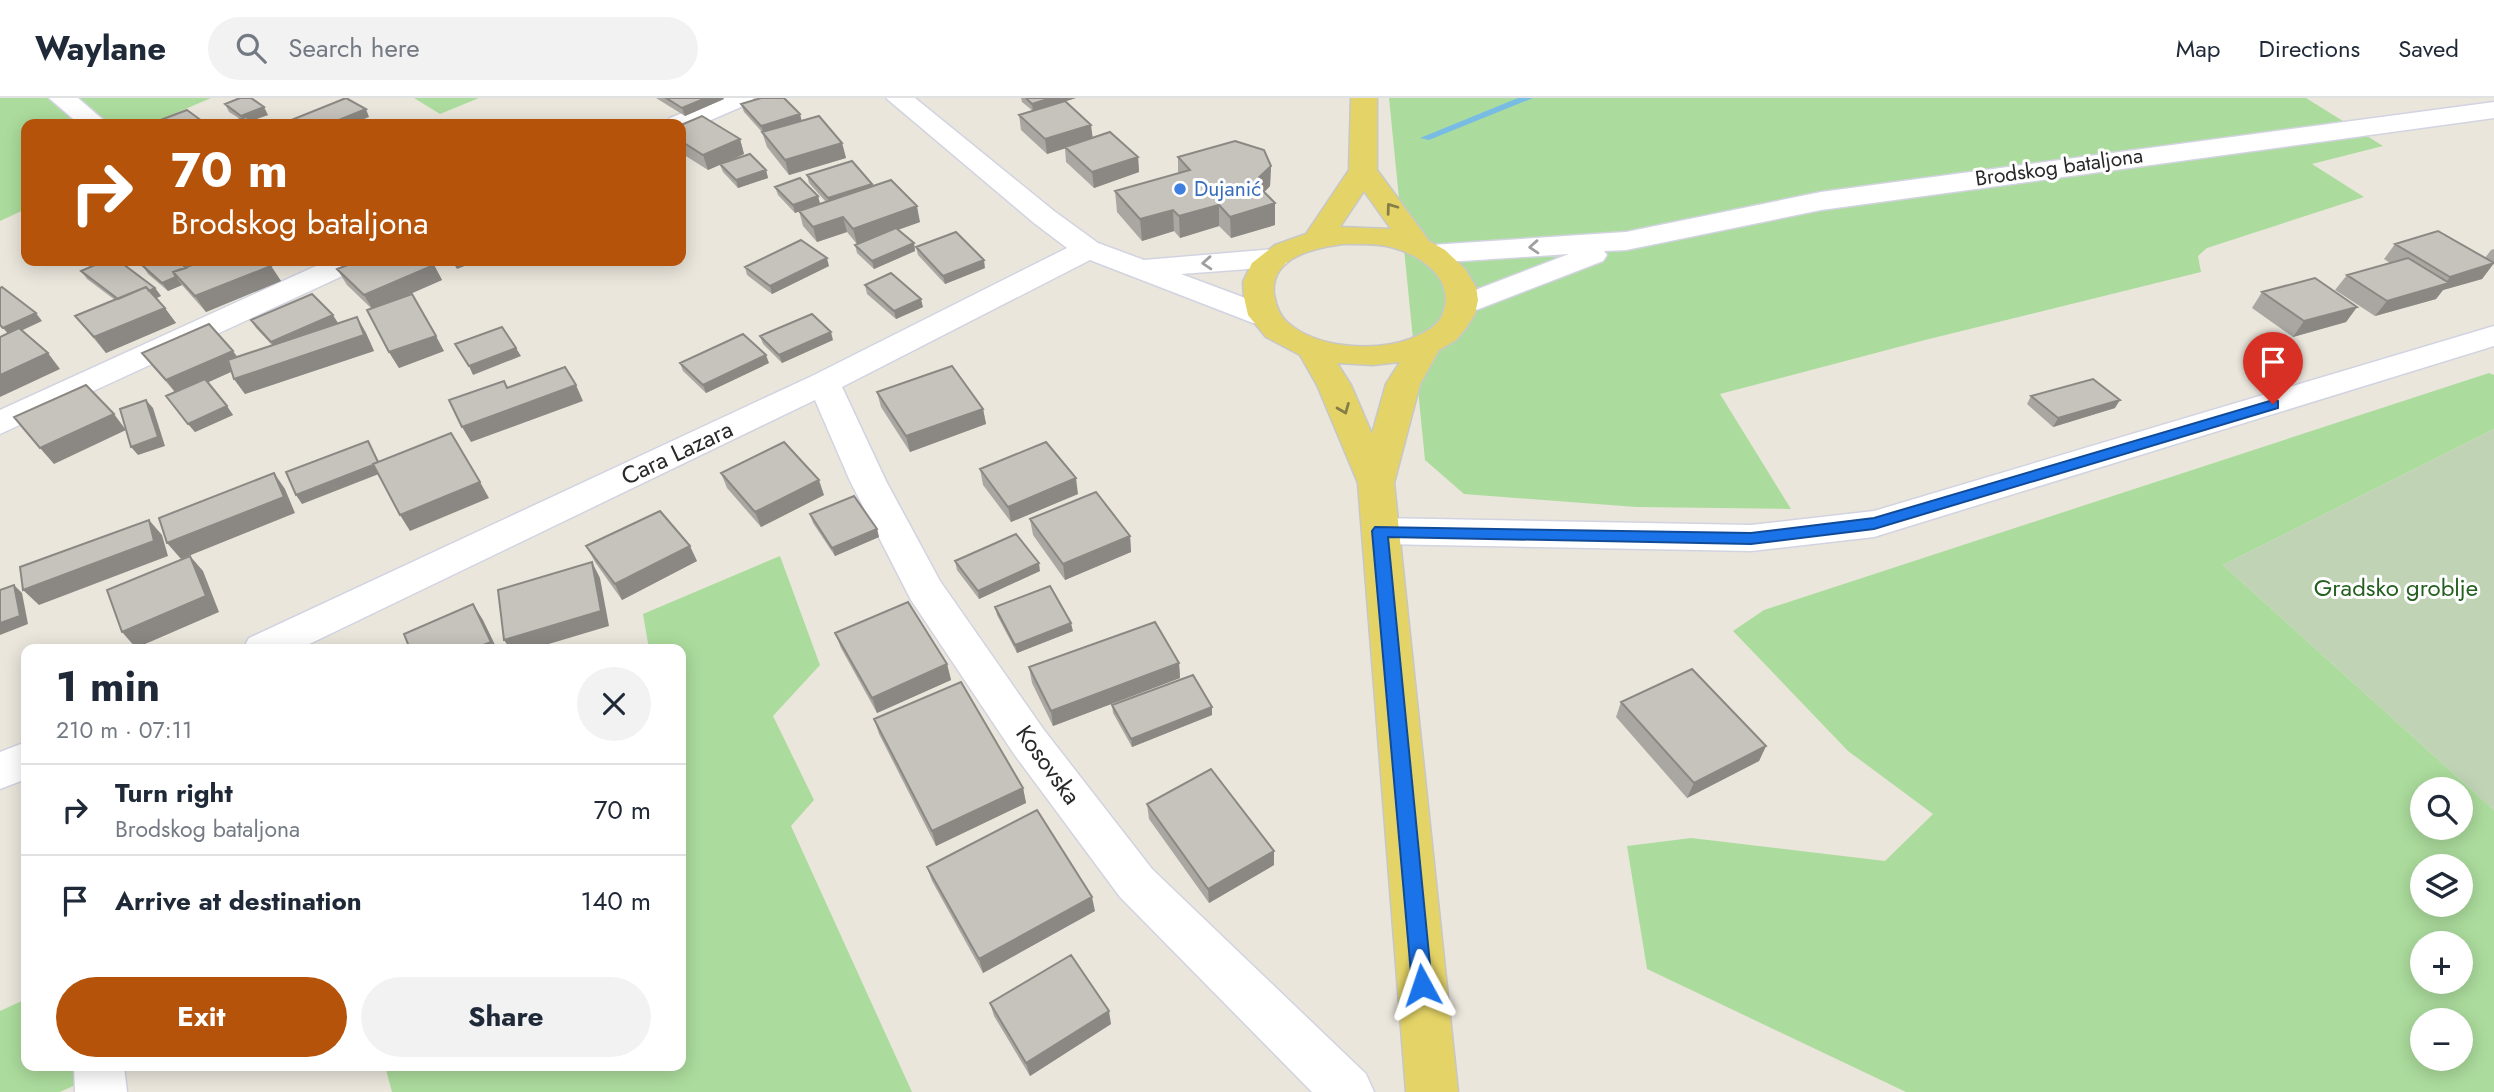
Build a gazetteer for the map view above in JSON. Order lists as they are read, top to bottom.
{
  "streets": {
    "street": ["Brodskog bataljona", "Cara Lazara", "Kosovska"]
  },
  "crossings": [
    ["Cara Lazara", "Kosovska"]
  ],
  "parks": ["Gradsko groblje"],
  "places": ["Dujanić"],
  "page": {
    "header": "Waylane",
    "search": "Search here",
    "nav": ["Map", "Directions", "Saved"],
    "turn": ["70 m", "Brodskog bataljona"],
    "heading": ["1 min", "210 m · 07:11"],
    "list": [
      {
        "name": "Turn right",
        "note": "Brodskog bataljona",
        "value": "70 m"
      },
      {
        "name": "Arrive at destination",
        "value": "140 m"
      }
    ],
    "map_buttons": ["+", "−"],
    "buttons": ["Exit", "Share"]
  }
}
